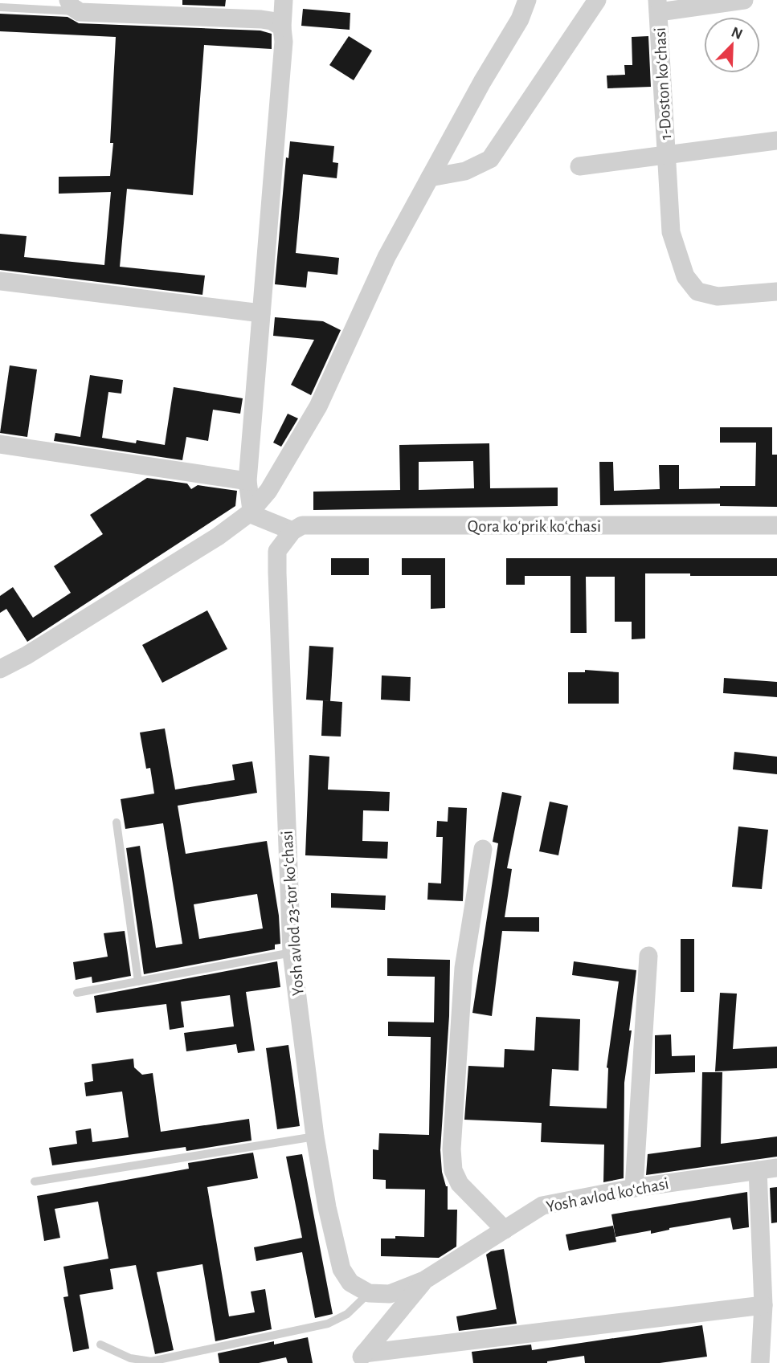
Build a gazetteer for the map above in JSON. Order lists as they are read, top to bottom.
{
  "streets": {
    "street": [
      "1-Doston koʻchasi",
      "Qora koʻprik koʻchasi",
      "Yosh avlod 23-tor koʻchasi",
      "Yosh avlod koʻchasi"
    ]
  },
  "crossings": [
    ["Qora koʻprik koʻchasi", "Yosh avlod 23-tor koʻchasi"]
  ],
  "north": "top right"
}
